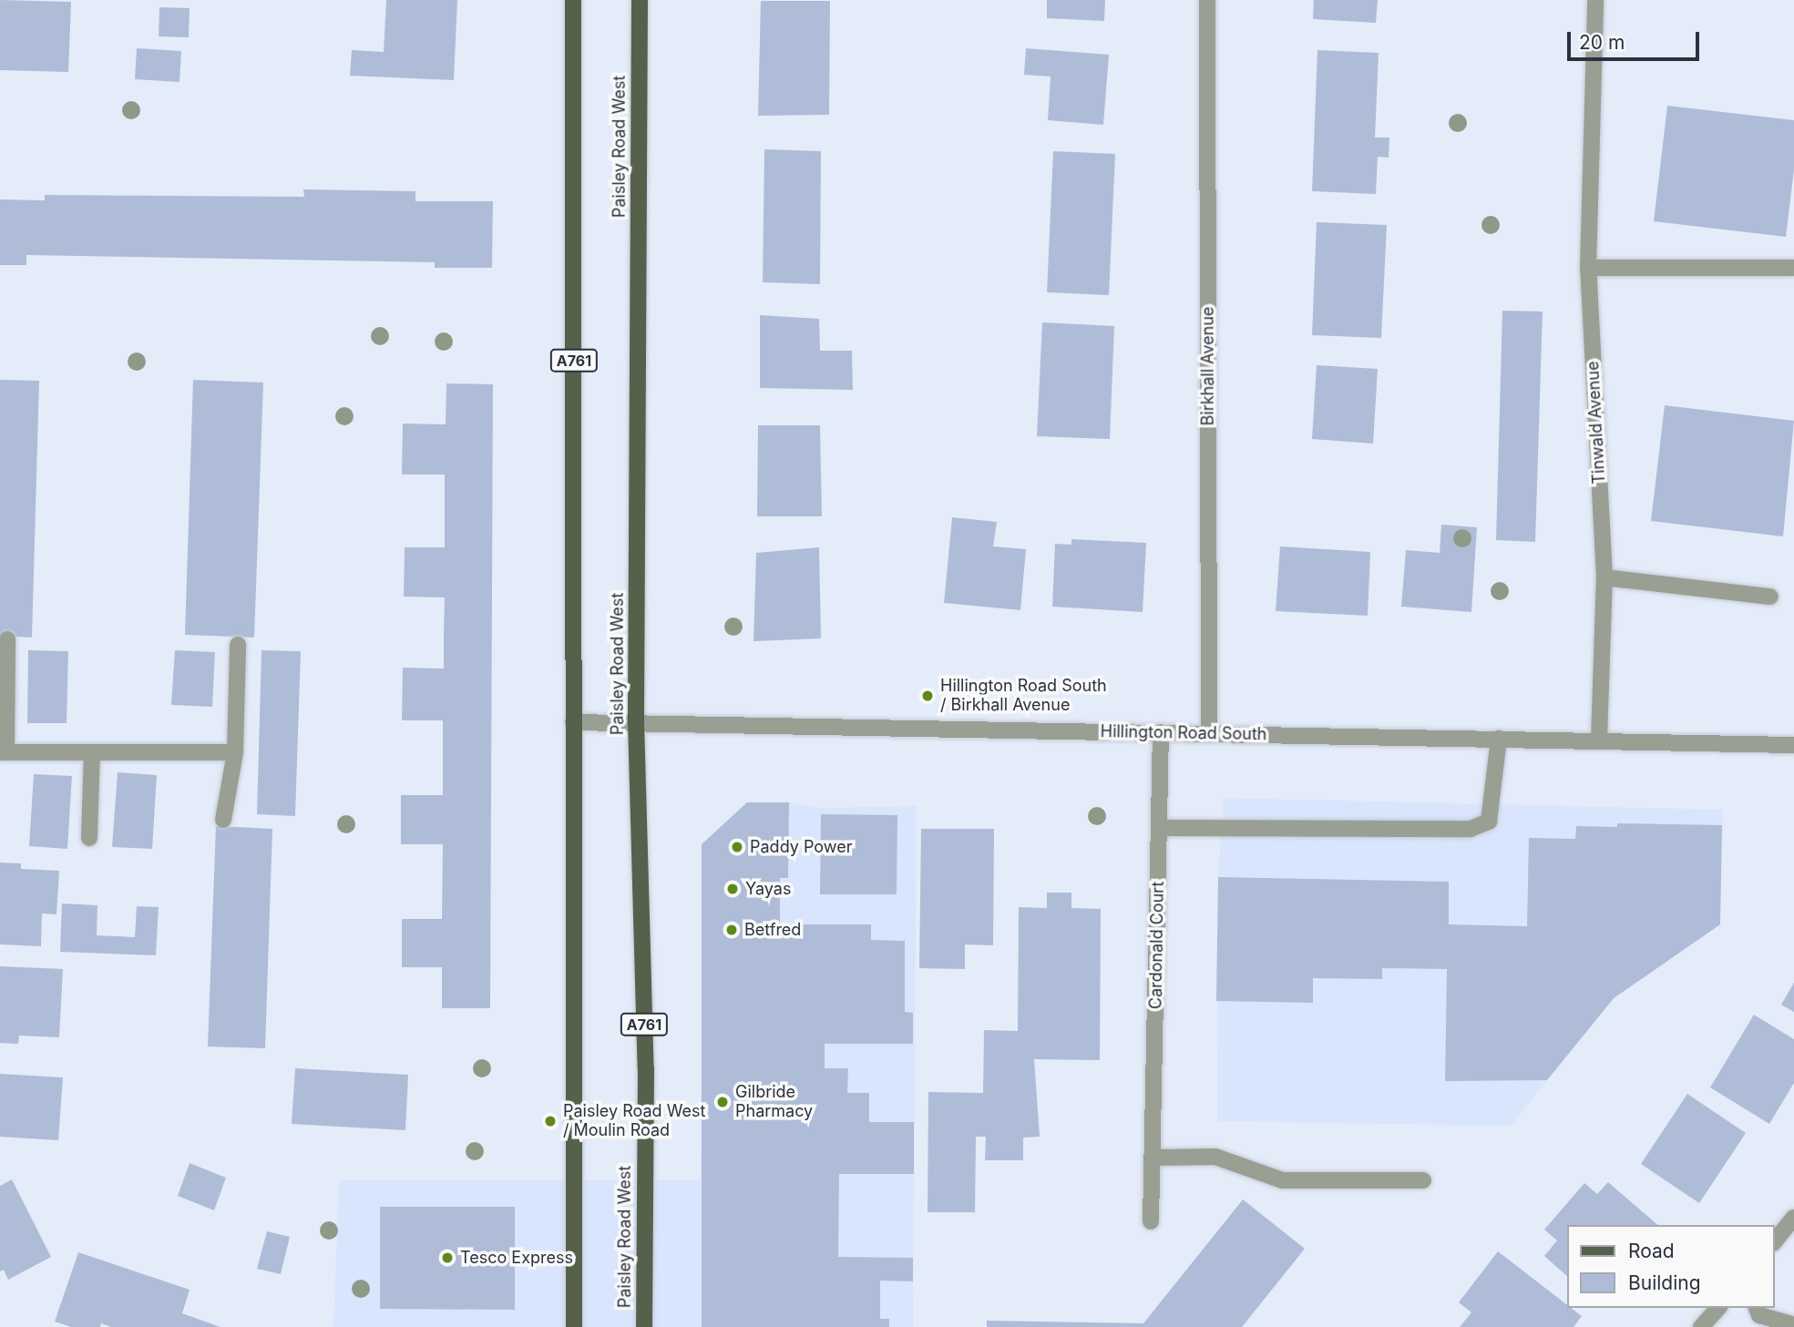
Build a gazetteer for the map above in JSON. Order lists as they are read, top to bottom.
{
  "streets": {
    "main road": ["Paisley Road West", "A761"],
    "street": [
      "Birkhall Avenue",
      "Tinwald Avenue",
      "Hillington Road South",
      "Cardonald Court"
    ]
  },
  "crossings": [
    ["Paisley Road West", "Hillington Road South"],
    ["A761", "Hillington Road South"],
    ["Birkhall Avenue", "Hillington Road South"],
    ["Tinwald Avenue", "Hillington Road South"],
    ["Hillington Road South", "Cardonald Court"]
  ],
  "places": [
    "Hillington Road South / Birkhall Avenue",
    "Paddy Power",
    "Yayas",
    "Betfred",
    "Gilbride Pharmacy",
    "Paisley Road West / Moulin Road",
    "Tesco Express"
  ],
  "legend": ["Road", "Building"],
  "scale_bar": "20 m"
}
